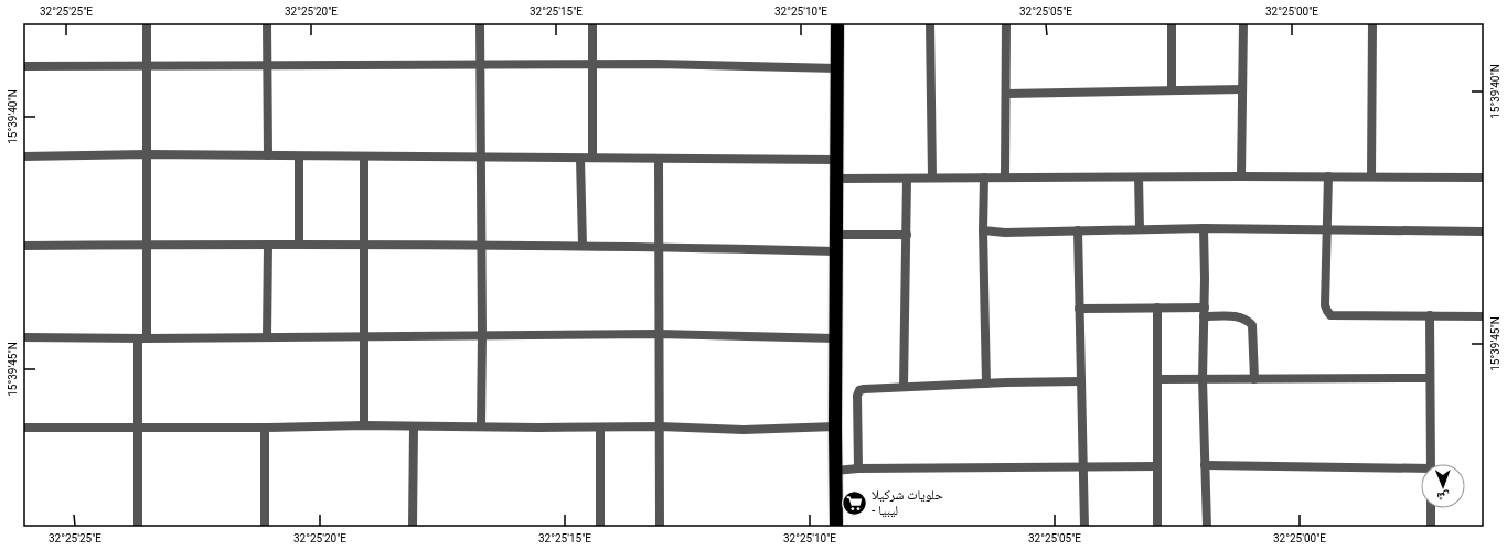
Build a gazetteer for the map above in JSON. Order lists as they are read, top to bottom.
{
  "places": {
    "supermarket": ["حلويات شركيلا - ليبيا"]
  },
  "north": "bottom",
  "coordinates": [
    "32°25'25\"E",
    "32°25'20\"E",
    "32°25'15\"E",
    "32°25'10\"E",
    "32°25'05\"E",
    "32°25'00\"E",
    "15°39'40\"N",
    "15°39'45\"N"
  ]
}
